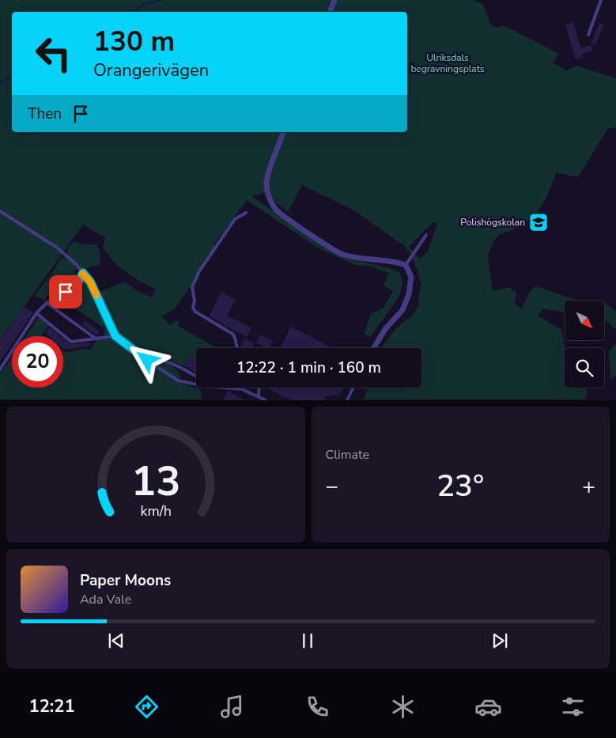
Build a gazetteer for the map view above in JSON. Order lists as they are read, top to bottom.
{
  "parks": ["Ulriksdals begravningsplats"],
  "places": {
    "school or university": ["Polishögskolan"]
  },
  "north": "bottom right",
  "page": {
    "turn": ["130 m", "Orangerivägen"],
    "then": "Then",
    "limit": "20",
    "trip": "12:22 · 1 min · 160 m",
    "tile": "Climate",
    "heat": ["−", "23°", "+"],
    "song": ["Paper Moons", "Ada Vale"],
    "tabs": "12:21",
    "gauge": ["13", "km/h"]
  }
}
